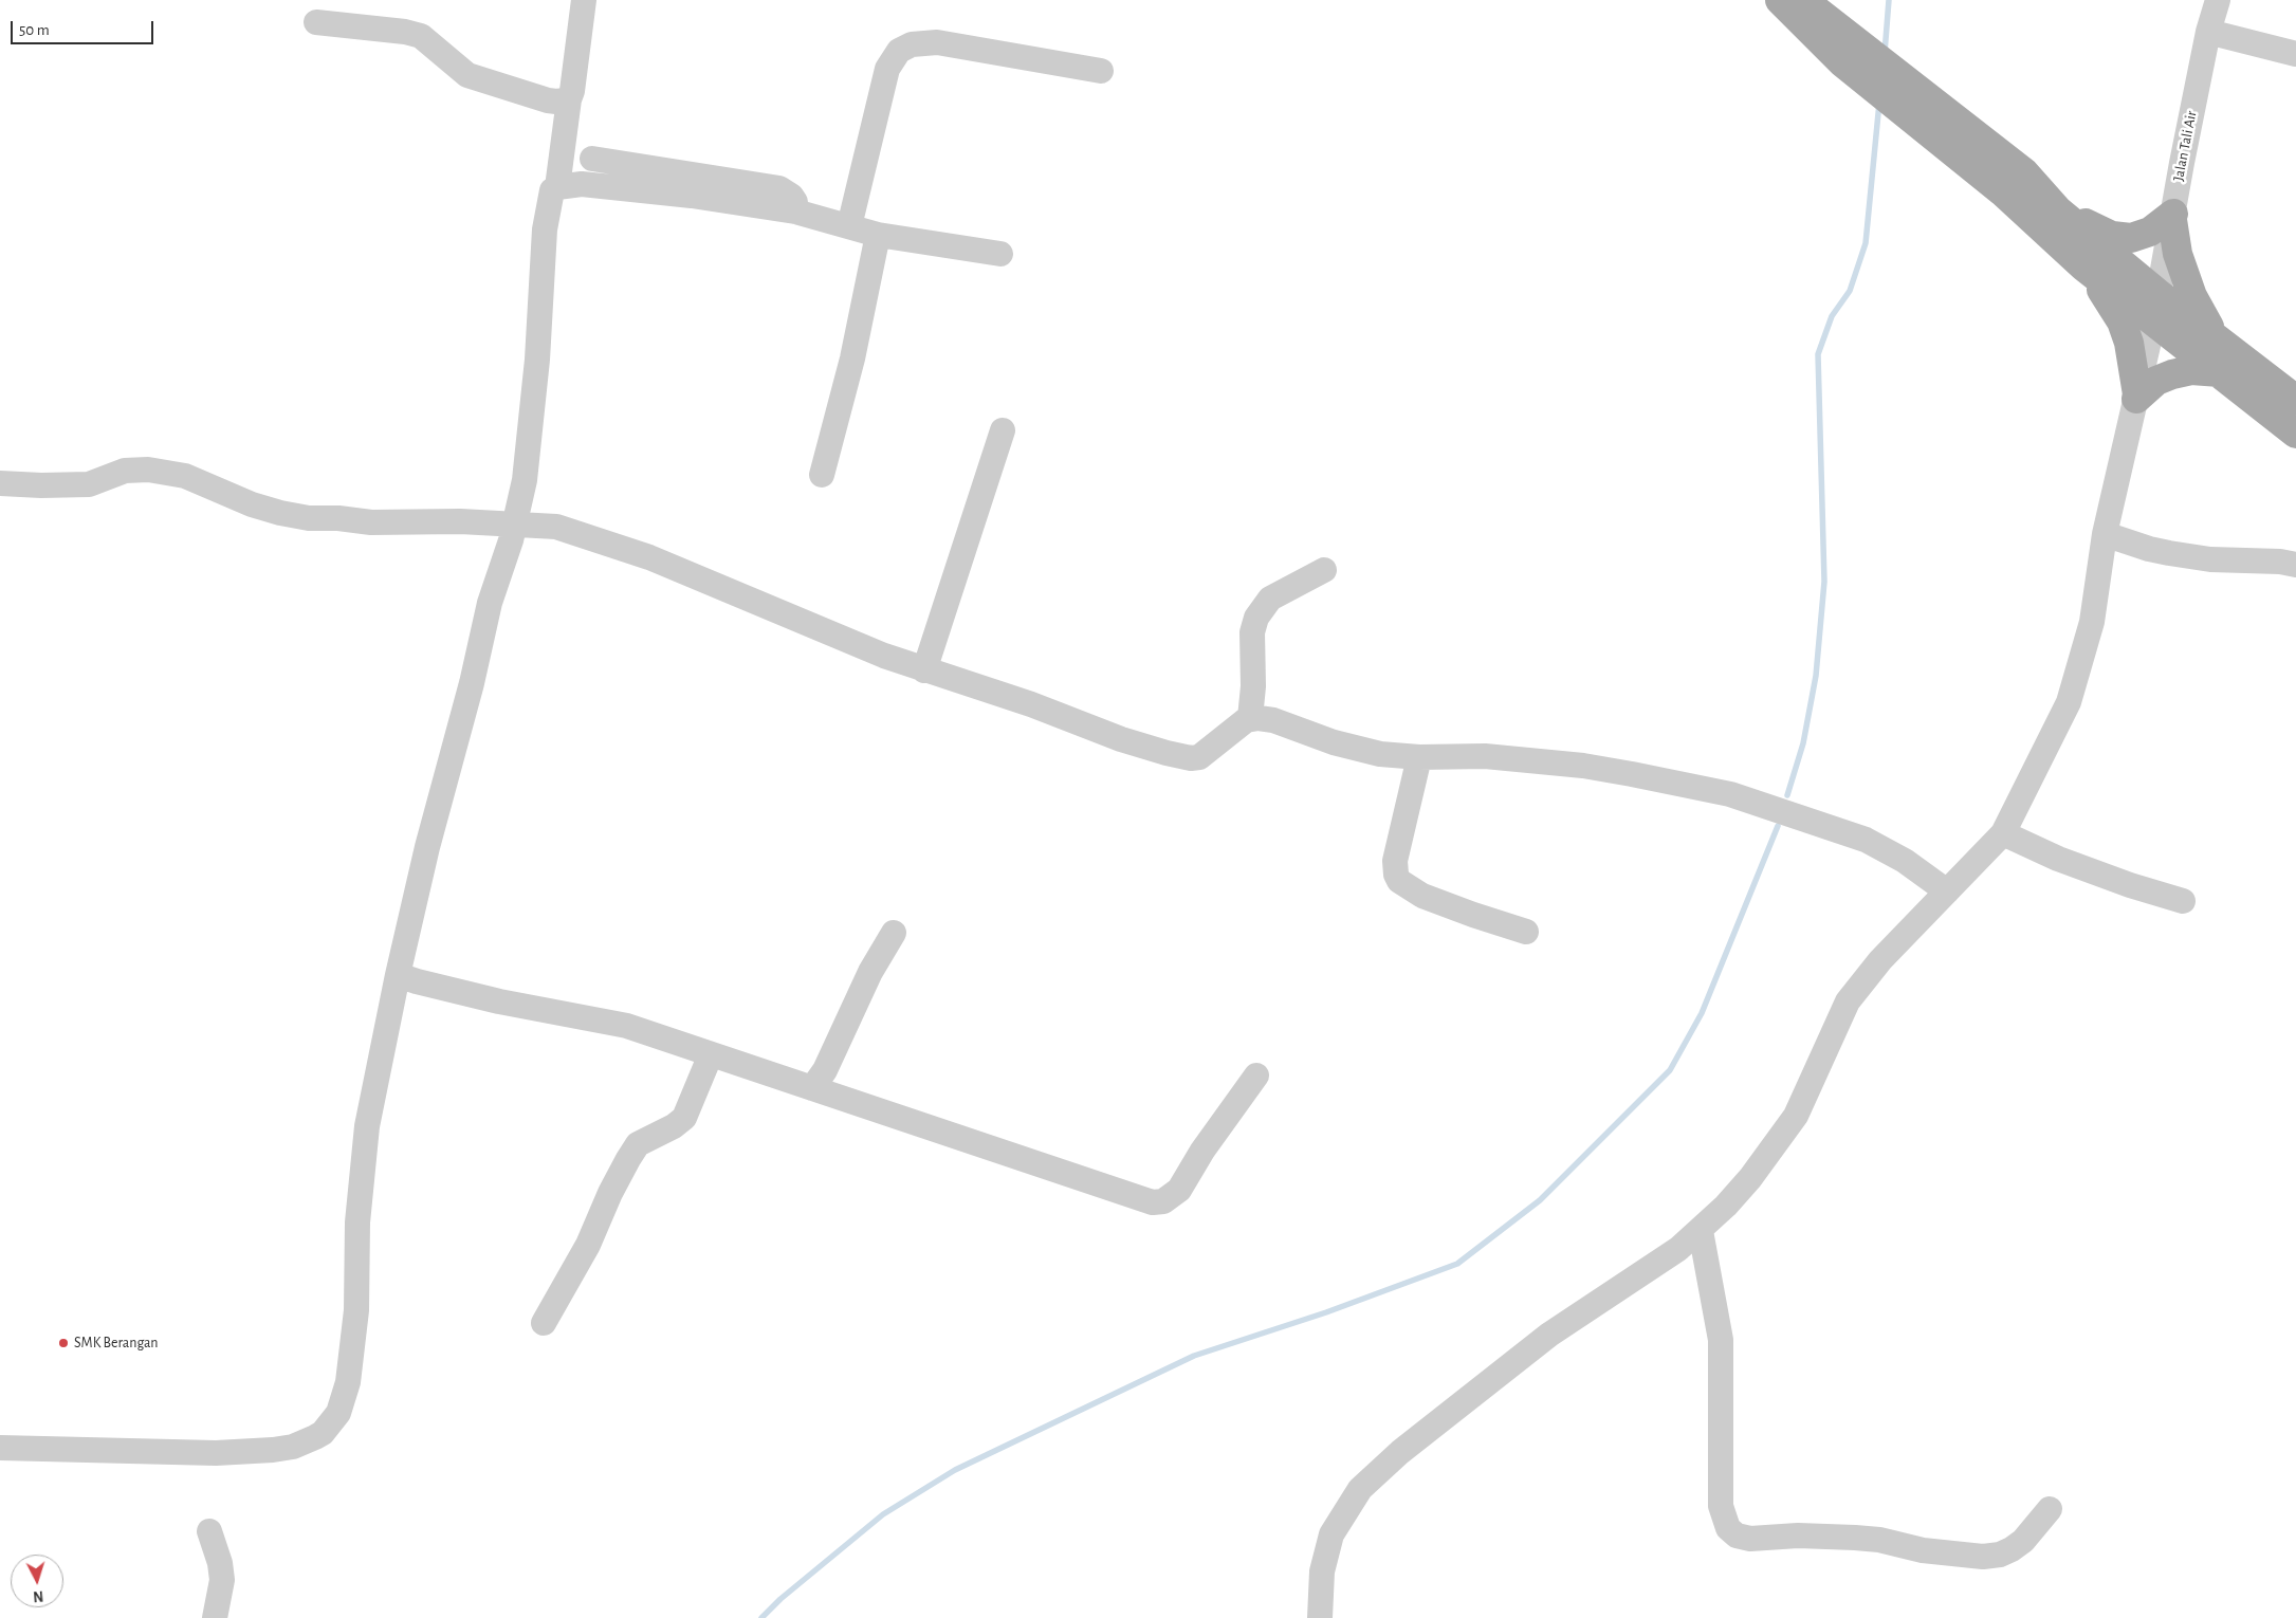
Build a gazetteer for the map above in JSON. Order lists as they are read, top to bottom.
{
  "streets": {
    "street": ["Jalan Tali Air"]
  },
  "places": ["SMK Berangan"],
  "scale_bar": "50 m",
  "north": "bottom"
}
